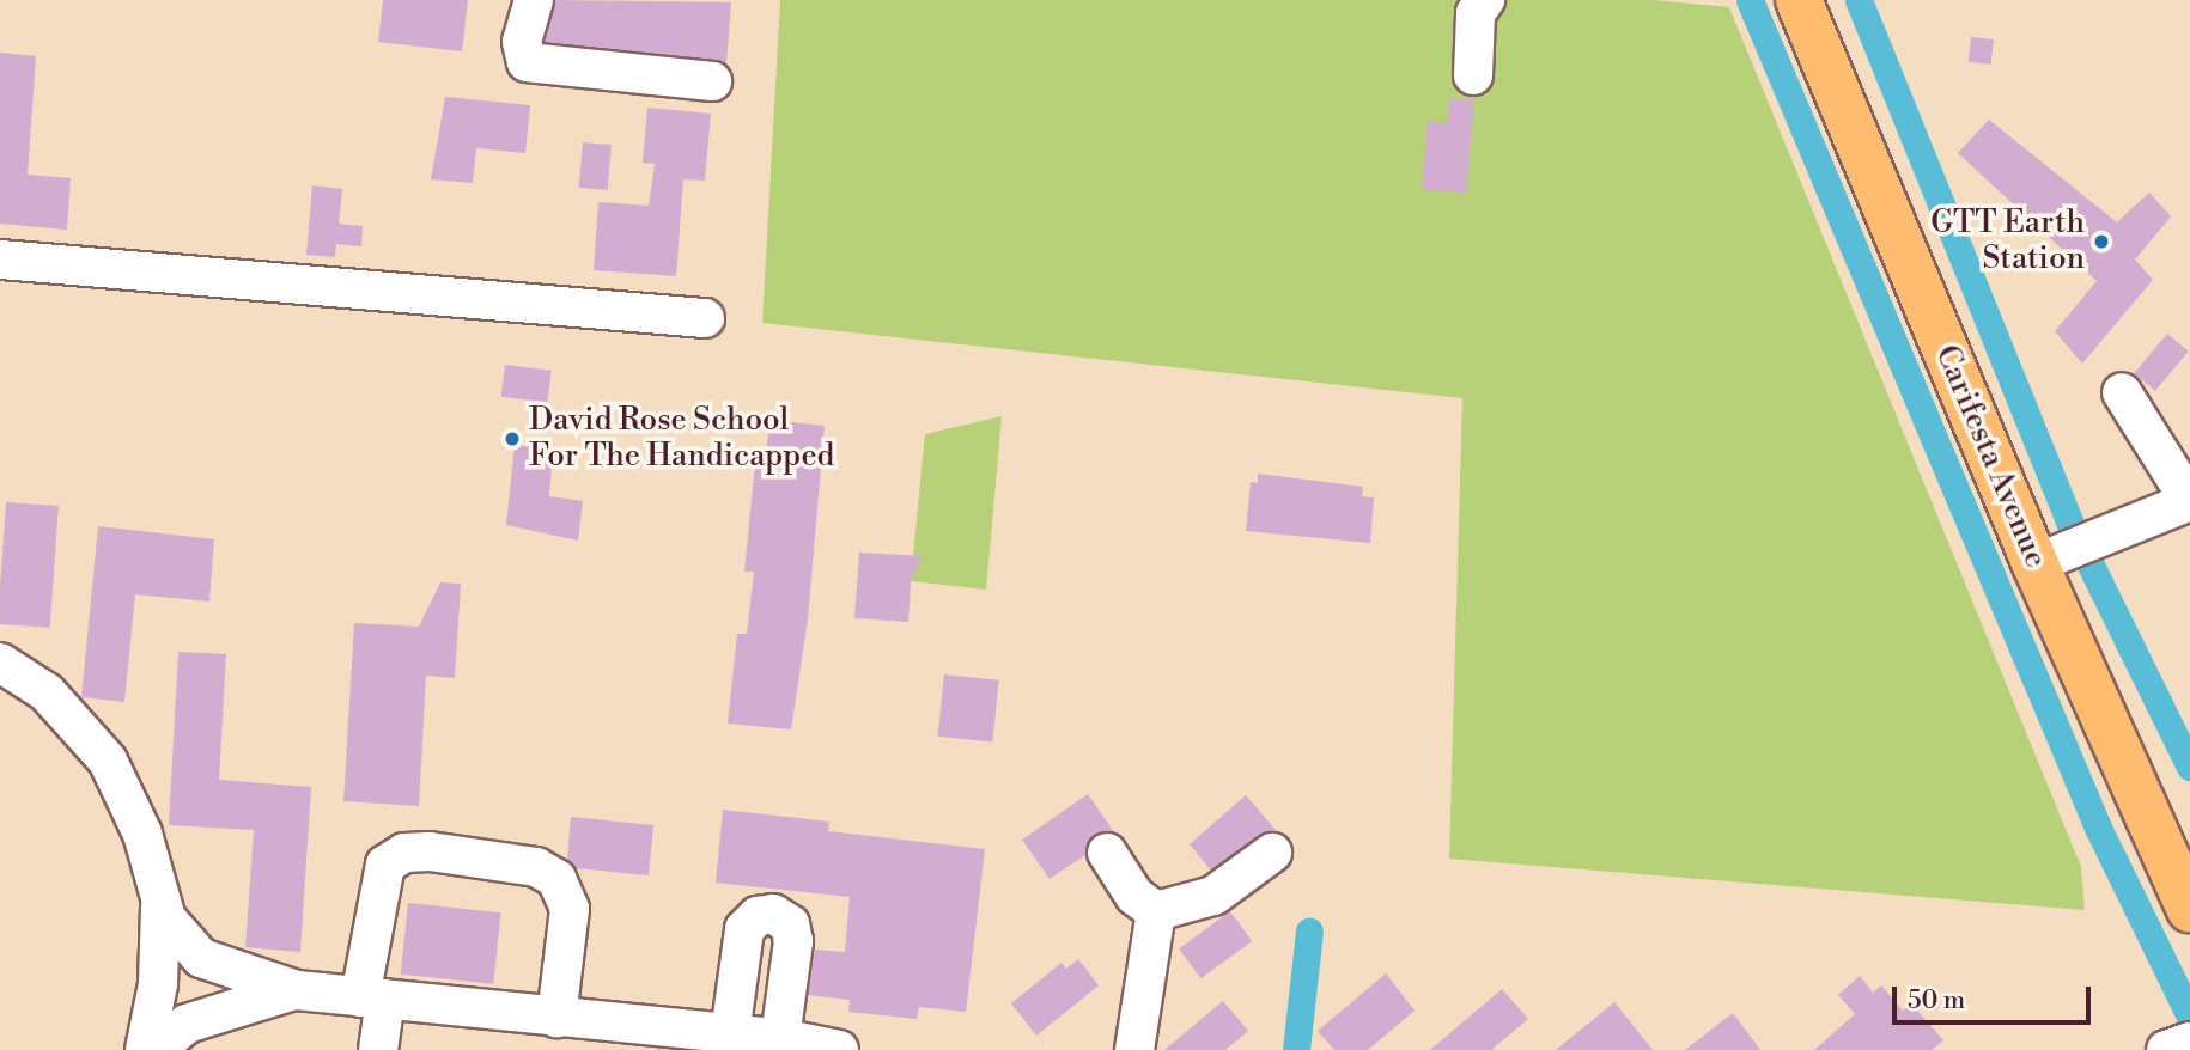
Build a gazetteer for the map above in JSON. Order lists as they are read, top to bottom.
{
  "streets": {
    "main road": ["Carifesta Avenue"]
  },
  "places": ["GTT Earth Station", "David Rose School For The Handicapped"],
  "scale_bar": "50 m"
}
